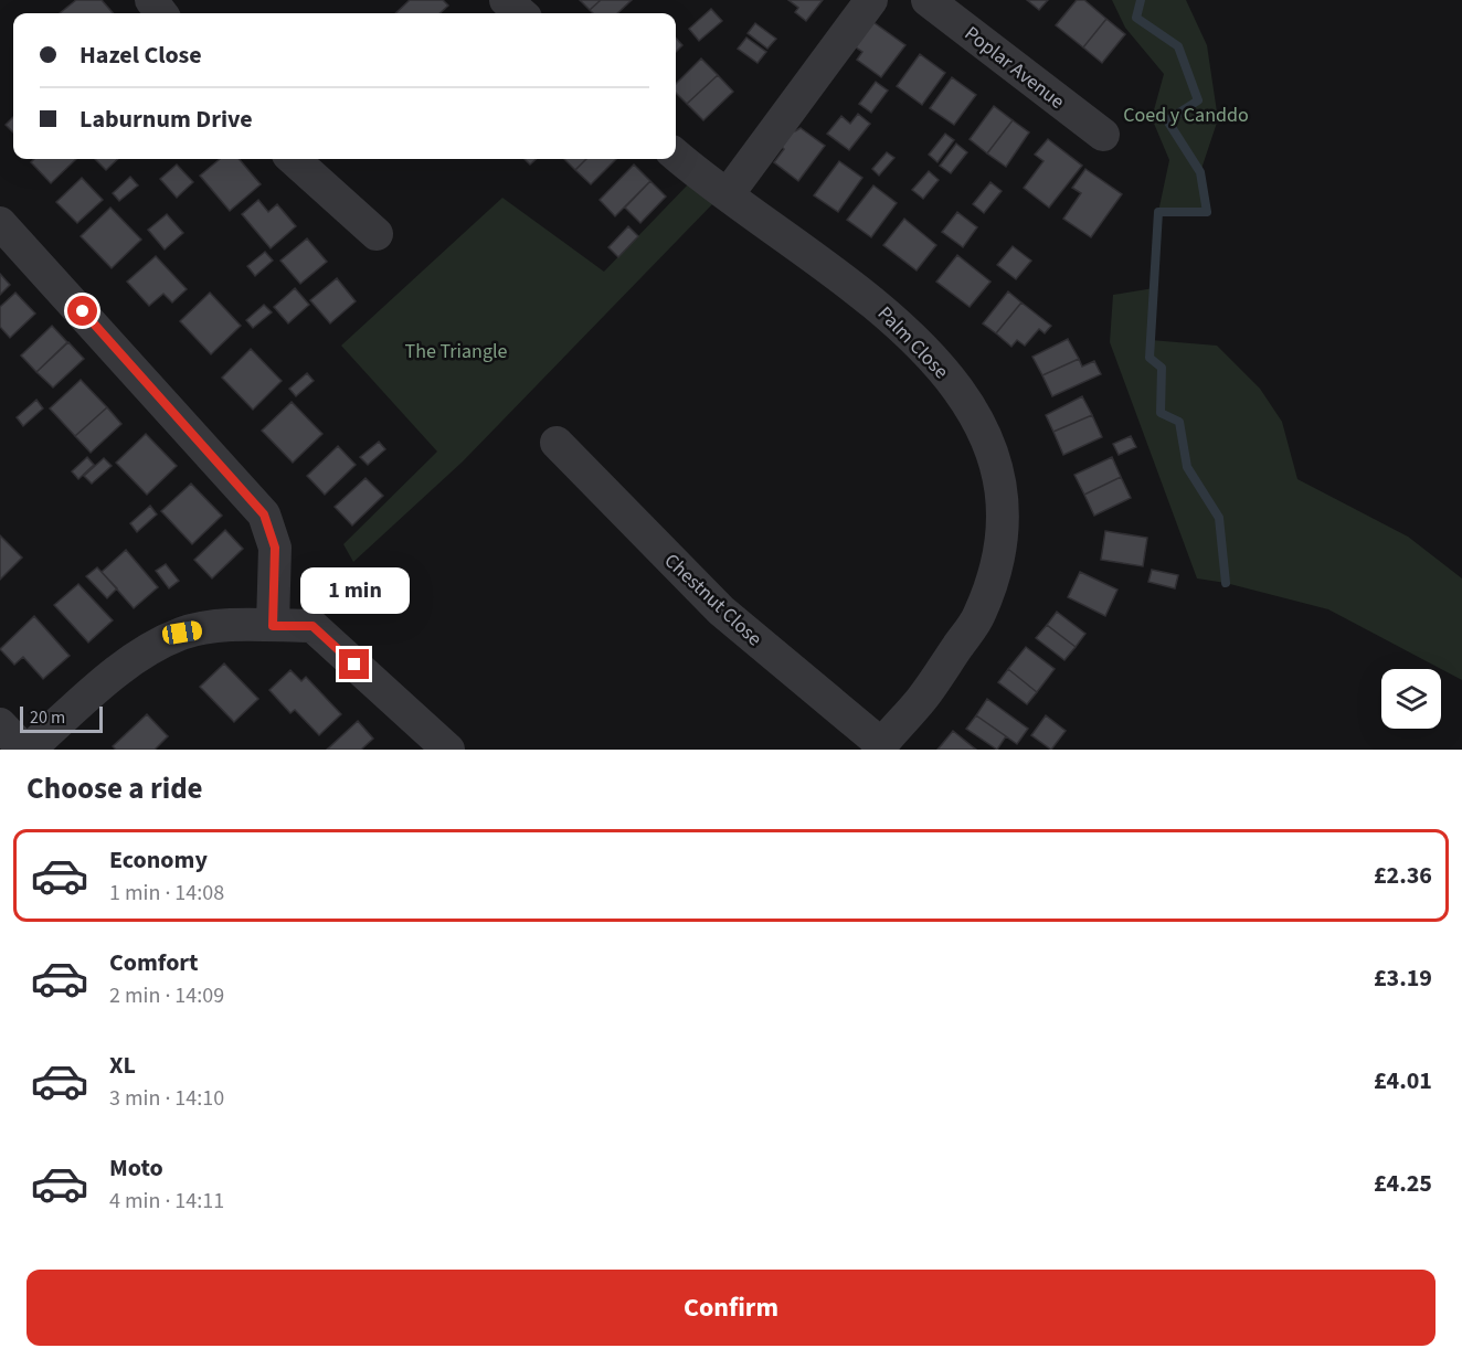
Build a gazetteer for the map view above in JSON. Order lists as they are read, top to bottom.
{
  "streets": {
    "street": ["Poplar Avenue", "Palm Close", "Chestnut Close"]
  },
  "crossings": [
    ["Palm Close", "Chestnut Close"]
  ],
  "parks": ["Coed y Canddo", "The Triangle"],
  "scale_bar": "20 m",
  "page": {
    "banner": ["Hazel Close", "Laburnum Drive"],
    "bubble": "1 min",
    "scale": "20 m",
    "heading": "Choose a ride",
    "list": [
      {
        "name": "Economy",
        "note": "1 min · 14:08",
        "value": "£2.36"
      },
      {
        "name": "Comfort",
        "note": "2 min · 14:09",
        "value": "£3.19"
      },
      {
        "name": "XL",
        "note": "3 min · 14:10",
        "value": "£4.01"
      },
      {
        "name": "Moto",
        "note": "4 min · 14:11",
        "value": "£4.25"
      }
    ],
    "buttons": "Confirm"
  }
}
